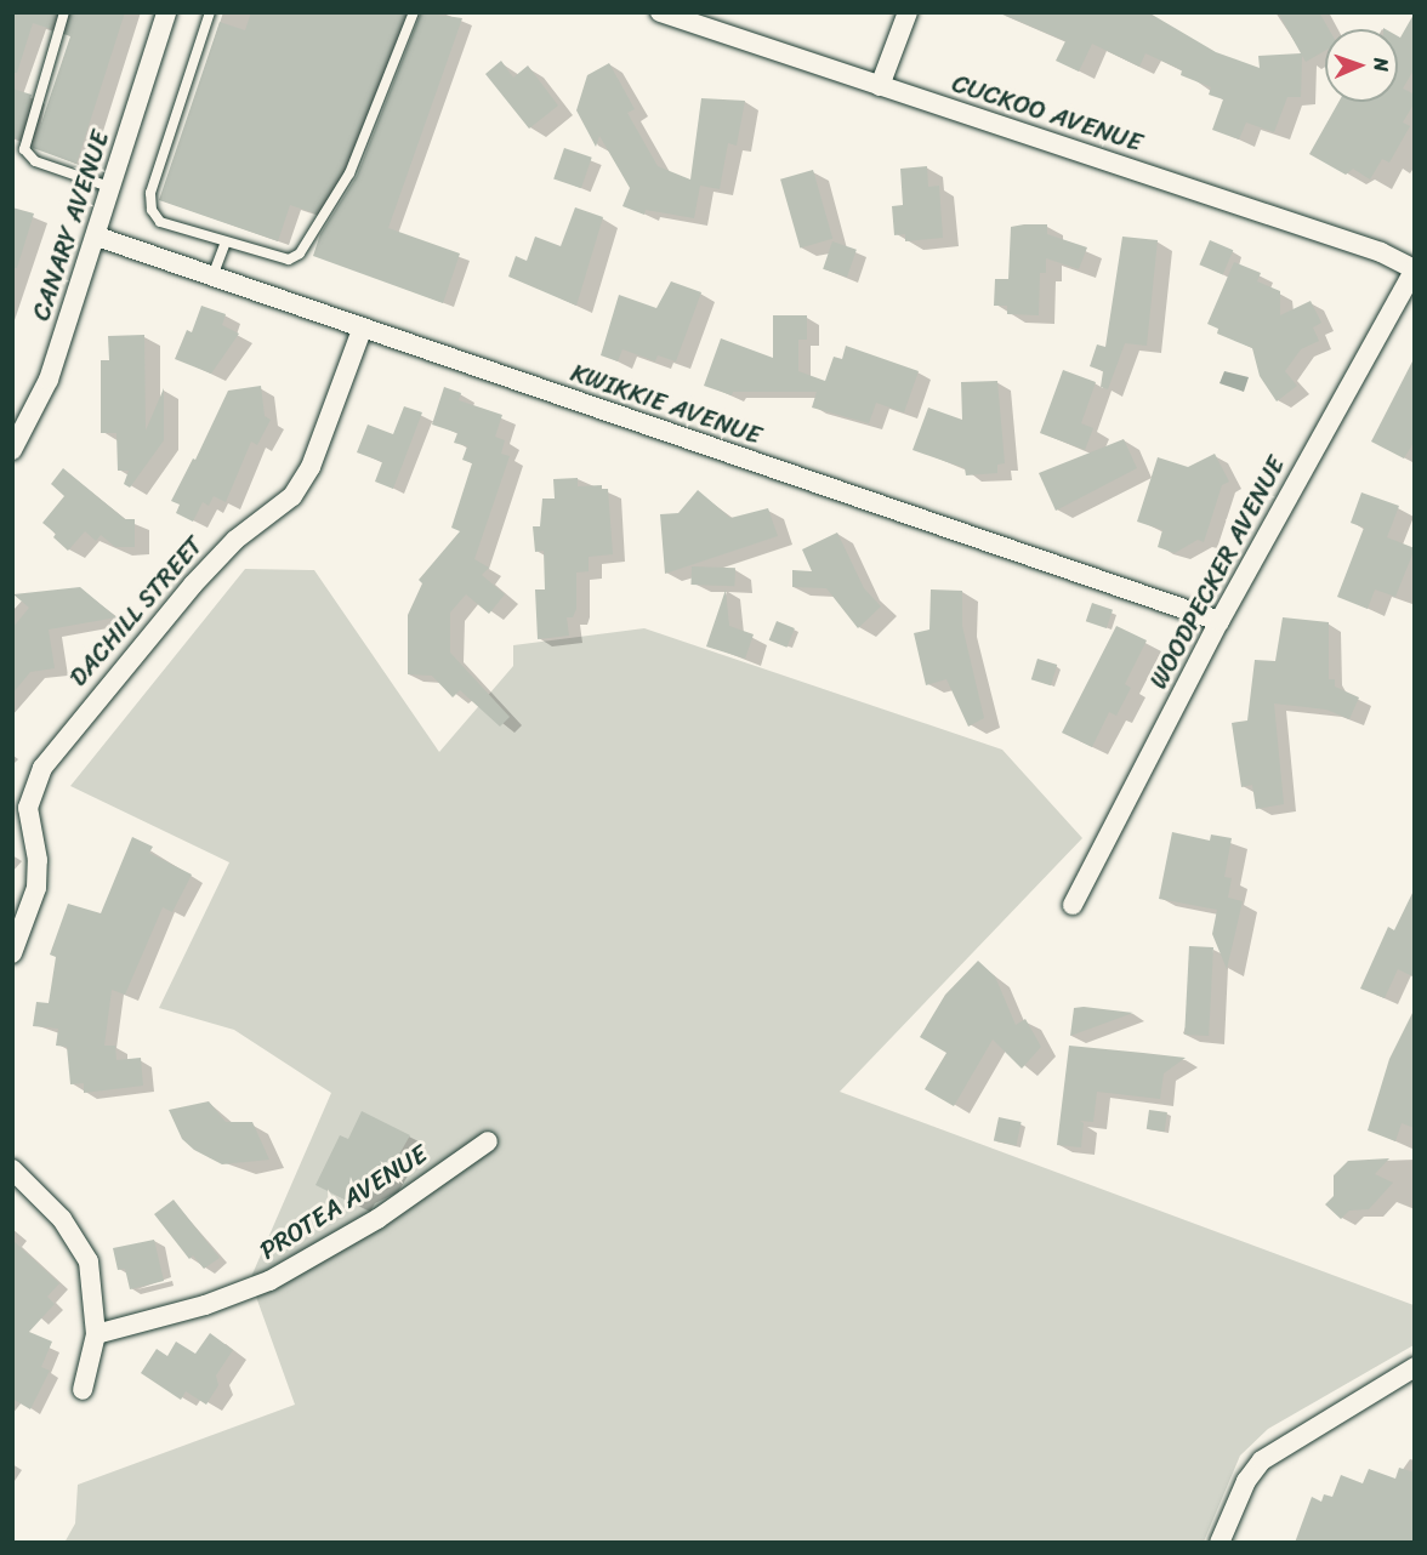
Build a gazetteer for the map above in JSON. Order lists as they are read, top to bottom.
{
  "streets": {
    "street": [
      "CUCKOO AVENUE",
      "CANARY AVENUE",
      "KWIKKIE AVENUE",
      "WOODPECKER AVENUE",
      "DACHILL STREET",
      "PROTEA AVENUE"
    ]
  },
  "crossings": [
    ["CUCKOO AVENUE", "WOODPECKER AVENUE"],
    ["CANARY AVENUE", "KWIKKIE AVENUE"],
    ["KWIKKIE AVENUE", "WOODPECKER AVENUE"],
    ["KWIKKIE AVENUE", "DACHILL STREET"]
  ],
  "north": "right"
}
